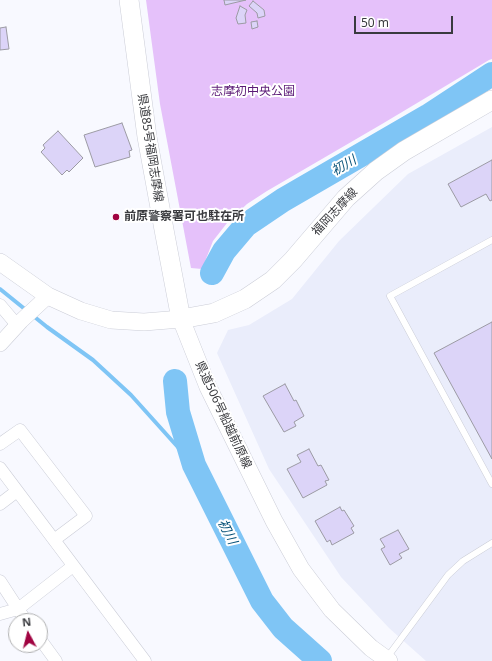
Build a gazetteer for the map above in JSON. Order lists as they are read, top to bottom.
{
  "streets": {
    "main road": ["県道85号福岡志摩線", "福岡志摩線", "県道506号船越前原線"]
  },
  "crossings": [
    ["県道85号福岡志摩線", "福岡志摩線"],
    ["県道85号福岡志摩線", "県道506号船越前原線"],
    ["福岡志摩線", "県道506号船越前原線"]
  ],
  "water": ["初川"],
  "parks": ["志摩初中央公園"],
  "places": ["前原警察署可也駐在所"],
  "scale_bar": "50 m",
  "north": "top"
}
